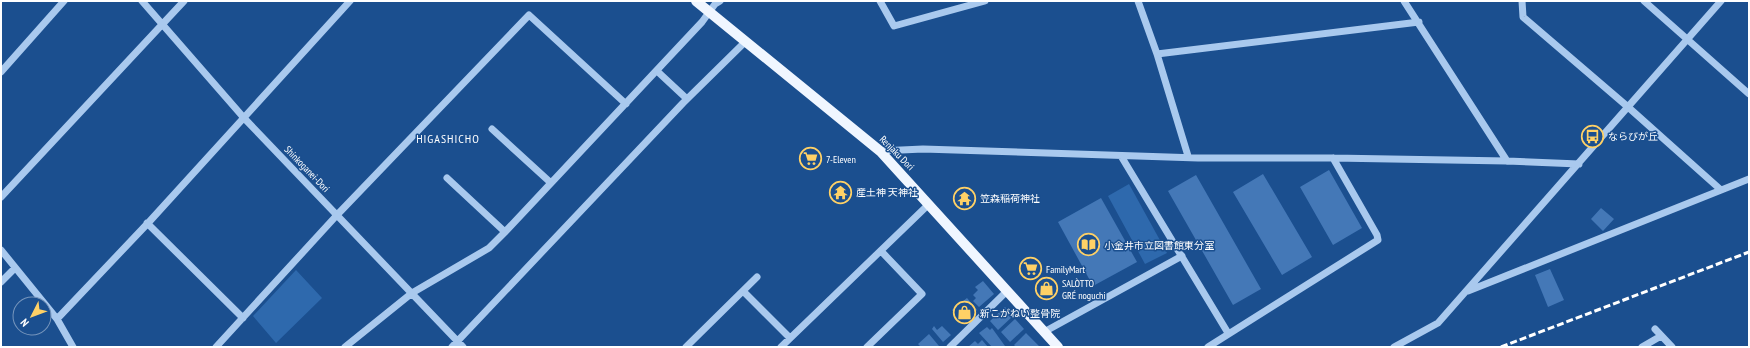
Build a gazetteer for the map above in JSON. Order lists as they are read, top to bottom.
{
  "streets": {
    "main road": ["Renjaku Dori"],
    "street": ["Shinkoganei-Dori"]
  },
  "districts": ["HIGASHICHO"],
  "places": {
    "bus stop": ["ならびが丘"],
    "supermarket": ["7-Eleven", "FamilyMart"],
    "temple": ["産土神 天神社", "笠森稲荷神社"],
    "library": ["小金井市立図書館東分室"],
    "shop": ["SALÒTTO GRÉ noguchi", "新こがねい整骨院"]
  },
  "north": "bottom left"
}
